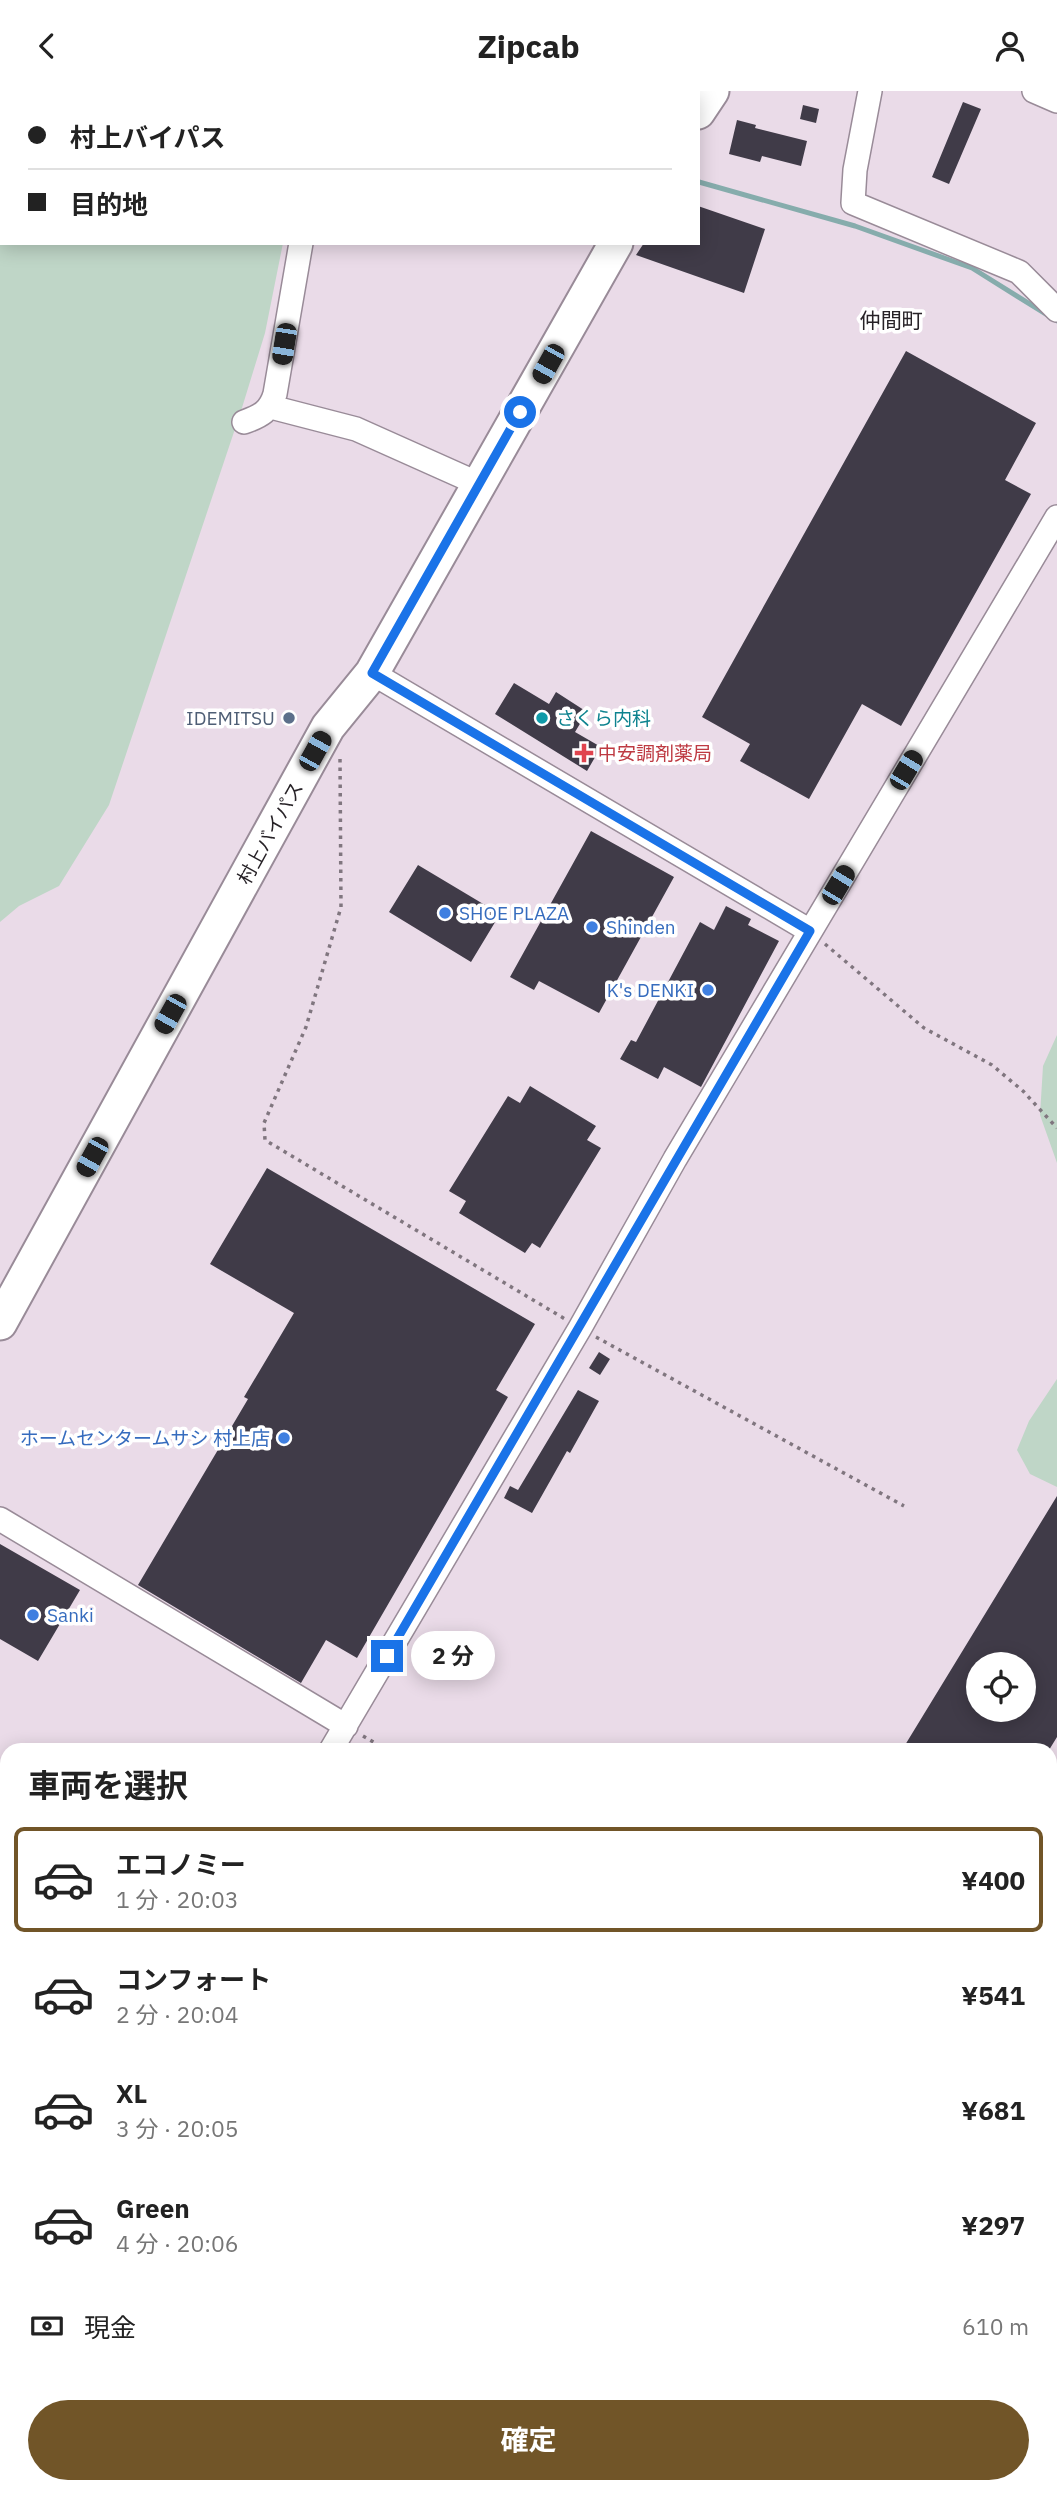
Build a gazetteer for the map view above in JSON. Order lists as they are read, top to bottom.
{
  "streets": {
    "highway": ["村上バイパス"]
  },
  "districts": ["仲間町"],
  "places": {
    "other": [
      "IDEMITSU",
      "さくら内科",
      "SHOE PLAZA",
      "Shinden",
      "K's DENKI",
      "ホームセンタームサシ 村上店",
      "Sanki"
    ],
    "health": ["中安調剤薬局"]
  },
  "page": {
    "header": "Zipcab",
    "banner": ["村上バイパス", "目的地"],
    "bubble": "2 分",
    "heading": "車両を選択",
    "list": [
      {
        "name": "エコノミー",
        "note": "1 分 · 20:03",
        "value": "¥400"
      },
      {
        "name": "コンフォート",
        "note": "2 分 · 20:04",
        "value": "¥541"
      },
      {
        "name": "XL",
        "note": "3 分 · 20:05",
        "value": "¥681"
      },
      {
        "name": "Green",
        "note": "4 分 · 20:06",
        "value": "¥297"
      }
    ],
    "pay": ["現金", "610 m"],
    "buttons": "確定"
  }
}
